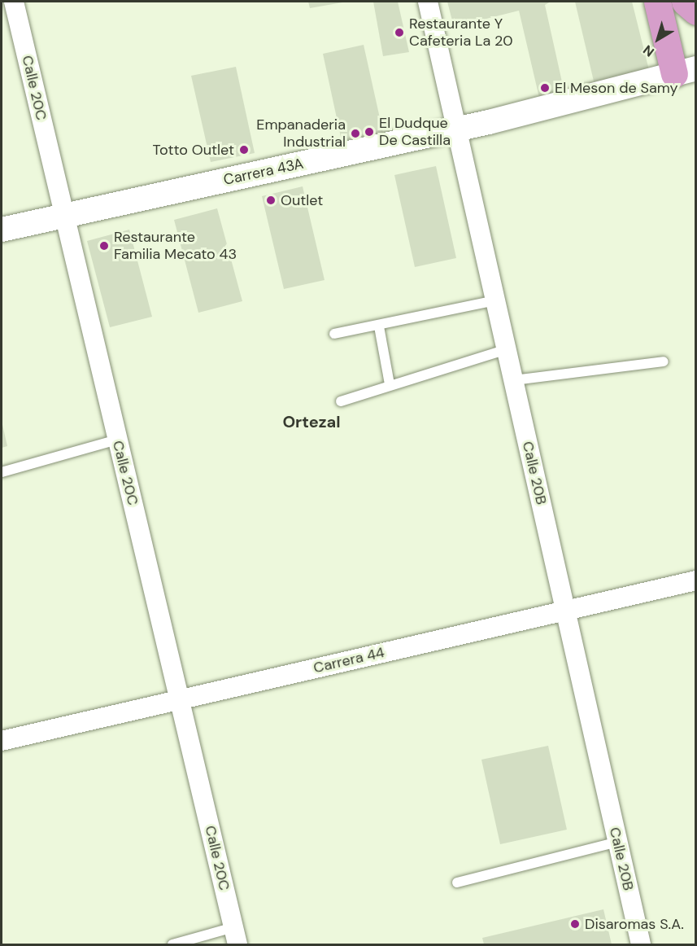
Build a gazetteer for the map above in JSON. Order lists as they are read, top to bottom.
{
  "streets": {
    "street": [
      "Calle 20C",
      "Carrera 43A",
      "Calle 20B",
      "Carrera 44"
    ]
  },
  "crossings": [
    ["Calle 20C", "Carrera 43A"],
    ["Calle 20C", "Carrera 44"],
    ["Carrera 43A", "Calle 20B"],
    ["Calle 20B", "Carrera 44"]
  ],
  "districts": ["Ortezal"],
  "places": [
    "Restaurante Y Cafeteria La 20",
    "El Meson de Samy",
    "El Dudque De Castilla",
    "Empanaderia Industrial",
    "Totto Outlet",
    "Outlet",
    "Restaurante Familia Mecato 43",
    "Disaromas S.A."
  ],
  "north": "bottom left"
}
